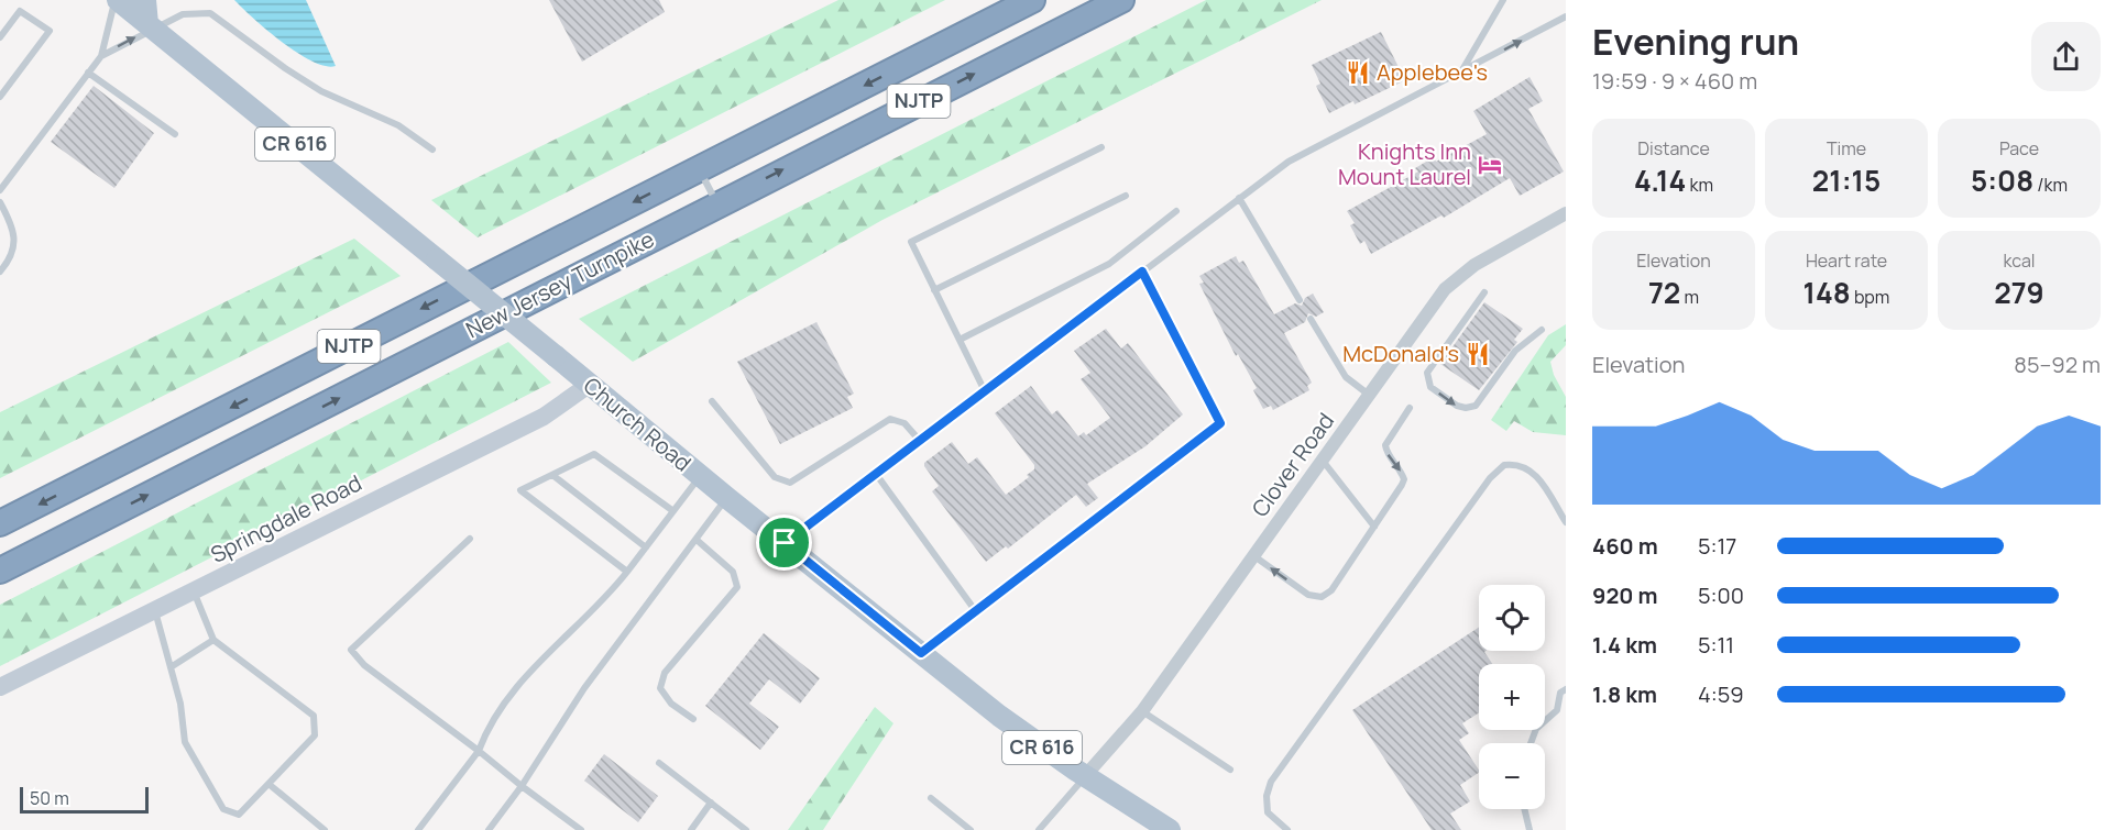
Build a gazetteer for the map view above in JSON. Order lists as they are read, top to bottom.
{
  "streets": {
    "highway": ["NJTP", "New Jersey Turnpike"],
    "main road": ["CR 616", "Church Road", "Springdale Road"],
    "street": ["Clover Road"]
  },
  "crossings": [
    ["Church Road", "Clover Road"],
    ["Church Road", "Springdale Road"]
  ],
  "places": {
    "restaurant": ["Applebee's", "McDonald's"],
    "hotel": ["Knights Inn Mount Laurel"]
  },
  "scale_bar": "50 m",
  "page": {
    "heading": ["Evening run", "19:59 · 9 × 460 m"],
    "stats": [
      ["Distance", "4.14 km"],
      ["Time", "21:15"],
      ["Pace", "5:08 /km"],
      ["Elevation", "72 m"],
      ["Heart rate", "148 bpm"],
      ["kcal", "279"]
    ],
    "chart": ["Elevation", "85–92 m"],
    "list": [
      {
        "name": "460 m",
        "note": "5:17"
      },
      {
        "name": "920 m",
        "note": "5:00"
      },
      {
        "name": "1.4 km",
        "note": "5:11"
      },
      {
        "name": "1.8 km",
        "note": "4:59"
      }
    ],
    "map_buttons": ["+", "−"],
    "scale": "50 m"
  }
}
